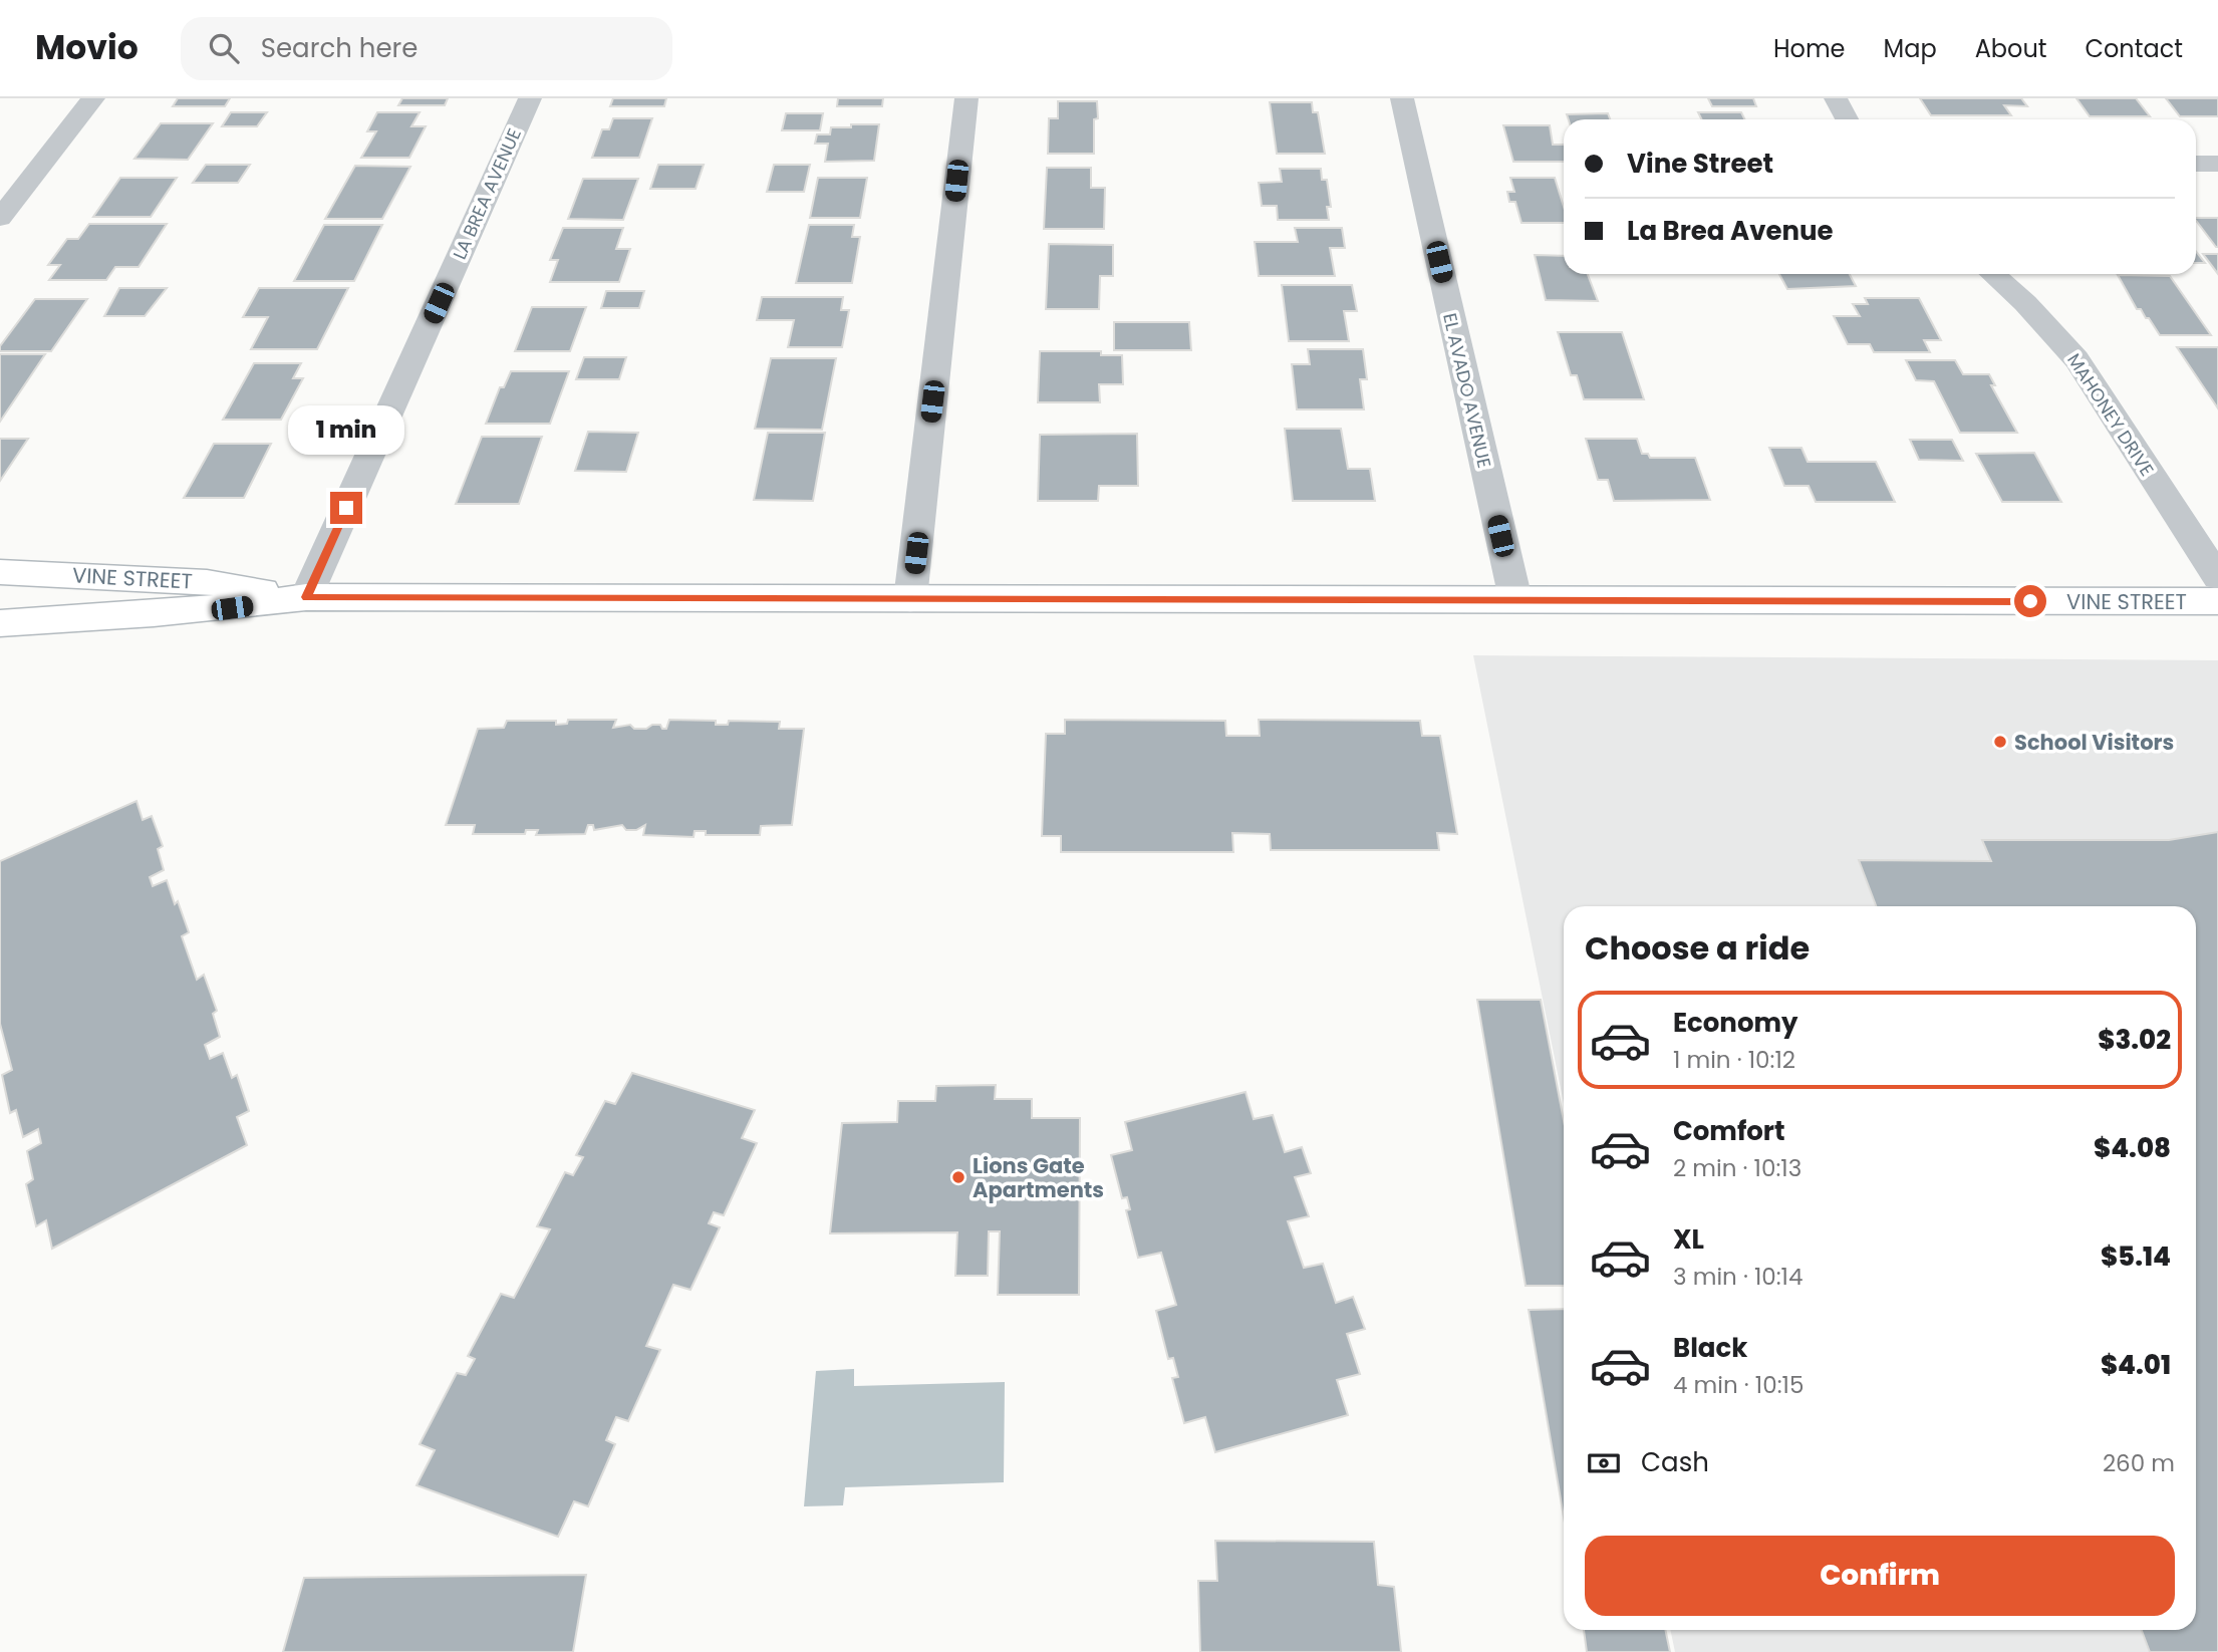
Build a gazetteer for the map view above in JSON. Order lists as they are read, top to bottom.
{
  "streets": {
    "main road": ["VINE STREET"],
    "street": ["LA BREA AVENUE", "EL AVADO AVENUE", "MAHONEY DRIVE"]
  },
  "crossings": [
    ["LA BREA AVENUE", "VINE STREET"],
    ["EL AVADO AVENUE", "VINE STREET"]
  ],
  "places": ["School Visitors", "Lions Gate Apartments"],
  "page": {
    "header": "Movio",
    "search": "Search here",
    "nav": [
      "Home",
      "Map",
      "About",
      "Contact"
    ],
    "banner": ["Vine Street", "La Brea Avenue"],
    "bubble": "1 min",
    "heading": "Choose a ride",
    "list": [
      {
        "name": "Economy",
        "note": "1 min · 10:12",
        "value": "$3.02"
      },
      {
        "name": "Comfort",
        "note": "2 min · 10:13",
        "value": "$4.08"
      },
      {
        "name": "XL",
        "note": "3 min · 10:14",
        "value": "$5.14"
      },
      {
        "name": "Black",
        "note": "4 min · 10:15",
        "value": "$4.01"
      }
    ],
    "pay": ["Cash", "260 m"],
    "buttons": "Confirm"
  }
}
